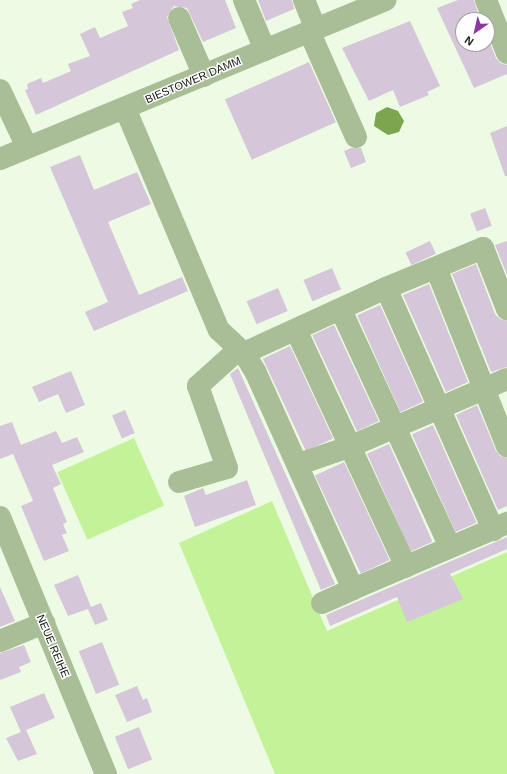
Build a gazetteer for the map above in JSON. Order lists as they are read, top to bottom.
{
  "streets": {
    "street": ["BIESTOWER DAMM", "NEUE REIHE"]
  },
  "north": "bottom left"
}
